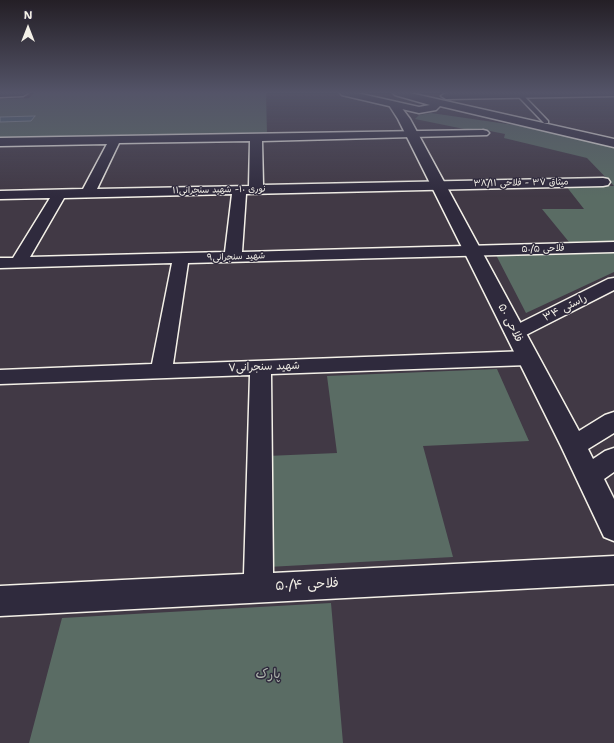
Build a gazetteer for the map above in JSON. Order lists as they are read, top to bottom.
{
  "streets": {
    "street": [
      "میثاق ۳۷ - فلاحی ۳۸/۱۱",
      "نوری ۱۰- شهید سنجرانی۱۱",
      "فلاحی ۵۰/۵",
      "شهید سنجرانی۹",
      "راستی ۳۴",
      "فلاحی ۵۰",
      "شهید سنجرانی۷",
      "فلاحی ۵۰/۴"
    ]
  },
  "crossings": [
    ["میثاق ۳۷ - فلاحی ۳۸/۱۱", "نوری ۱۰- شهید سنجرانی۱۱"],
    ["میثاق ۳۷ - فلاحی ۳۸/۱۱", "فلاحی ۵۰"],
    ["نوری ۱۰- شهید سنجرانی۱۱", "فلاحی ۵۰"],
    ["فلاحی ۵۰/۵", "شهید سنجرانی۹"],
    ["فلاحی ۵۰/۵", "فلاحی ۵۰"],
    ["شهید سنجرانی۹", "فلاحی ۵۰"],
    ["راستی ۳۴", "فلاحی ۵۰"],
    ["فلاحی ۵۰", "شهید سنجرانی۷"]
  ],
  "parks": ["پارک"],
  "north": "top"
}
